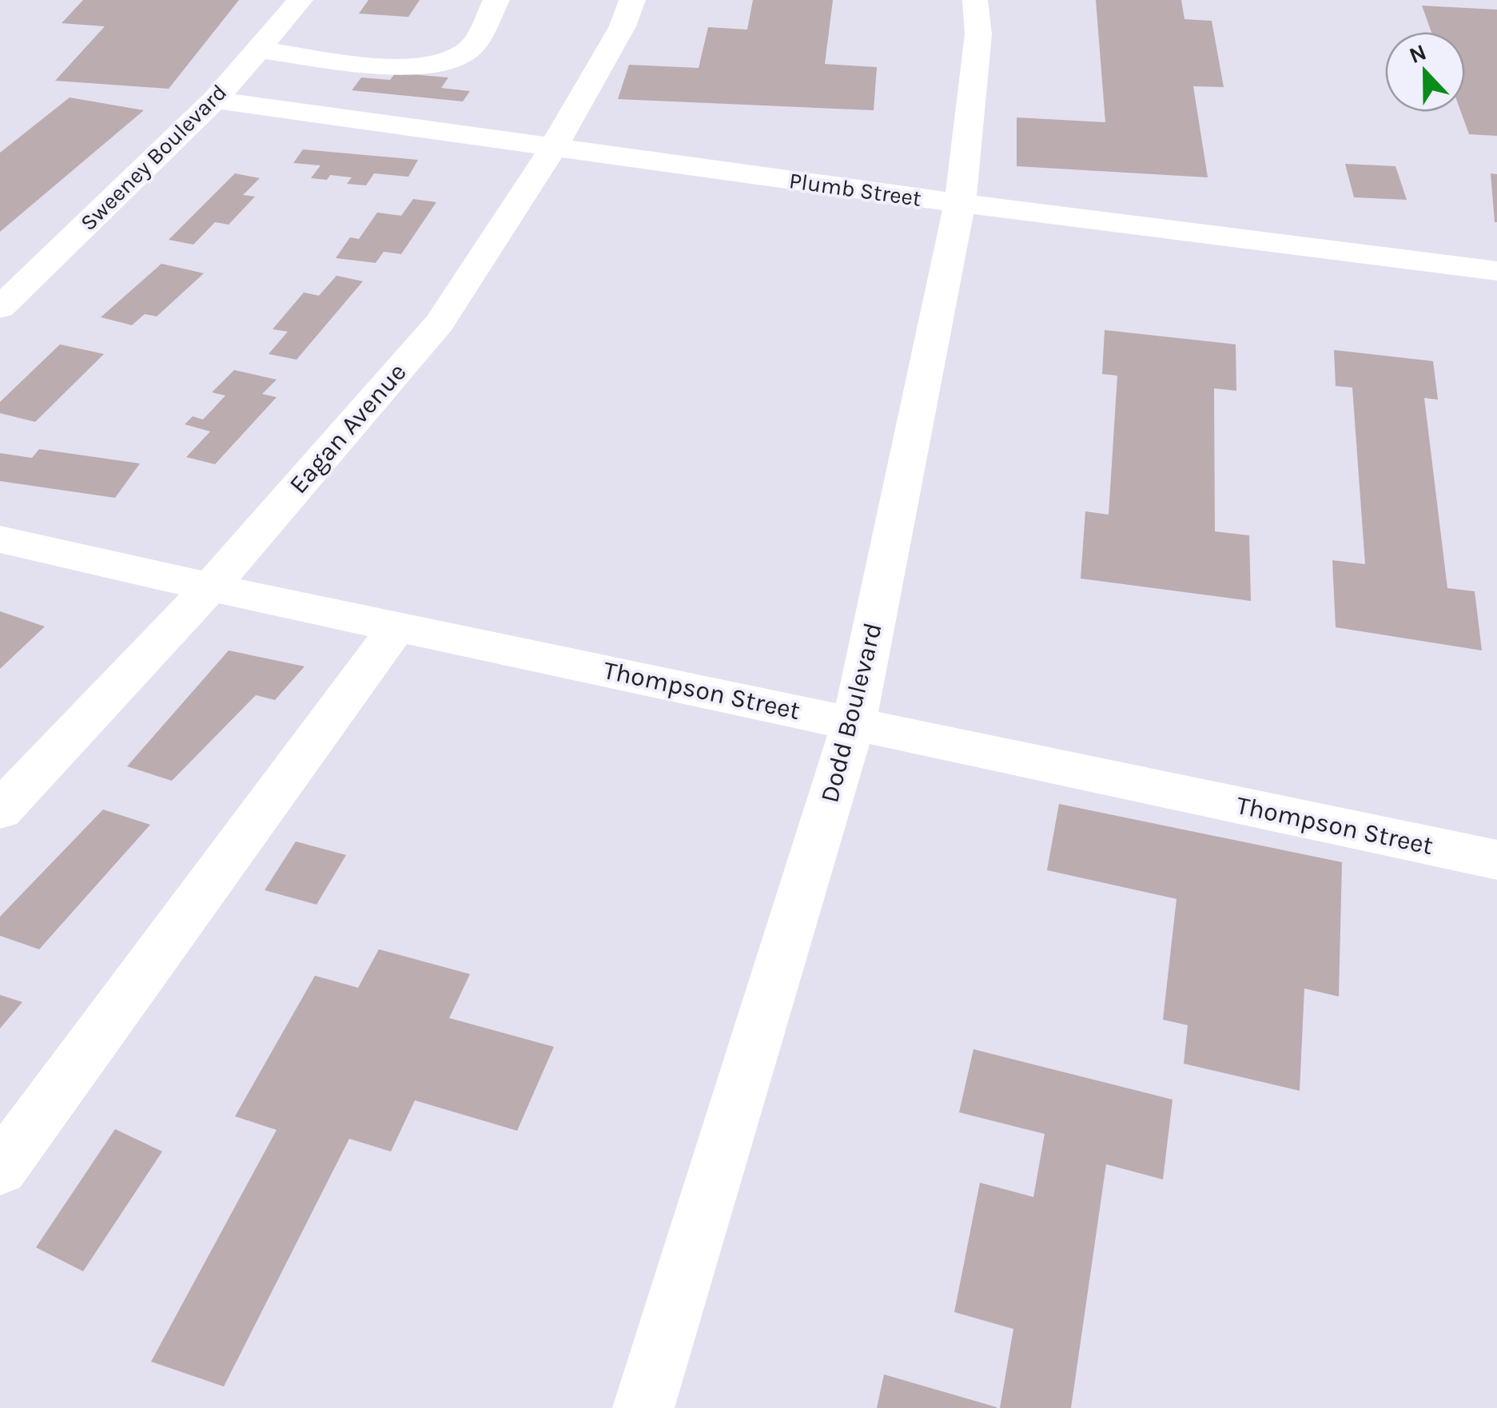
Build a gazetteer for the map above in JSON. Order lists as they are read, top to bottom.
{
  "streets": {
    "street": [
      "Sweeney Boulevard",
      "Plumb Street",
      "Eagan Avenue",
      "Thompson Street",
      "Dodd Boulevard"
    ]
  },
  "crossings": [
    ["Sweeney Boulevard", "Plumb Street"],
    ["Plumb Street", "Eagan Avenue"],
    ["Plumb Street", "Dodd Boulevard"],
    ["Eagan Avenue", "Thompson Street"],
    ["Thompson Street", "Dodd Boulevard"]
  ],
  "north": "top"
}
